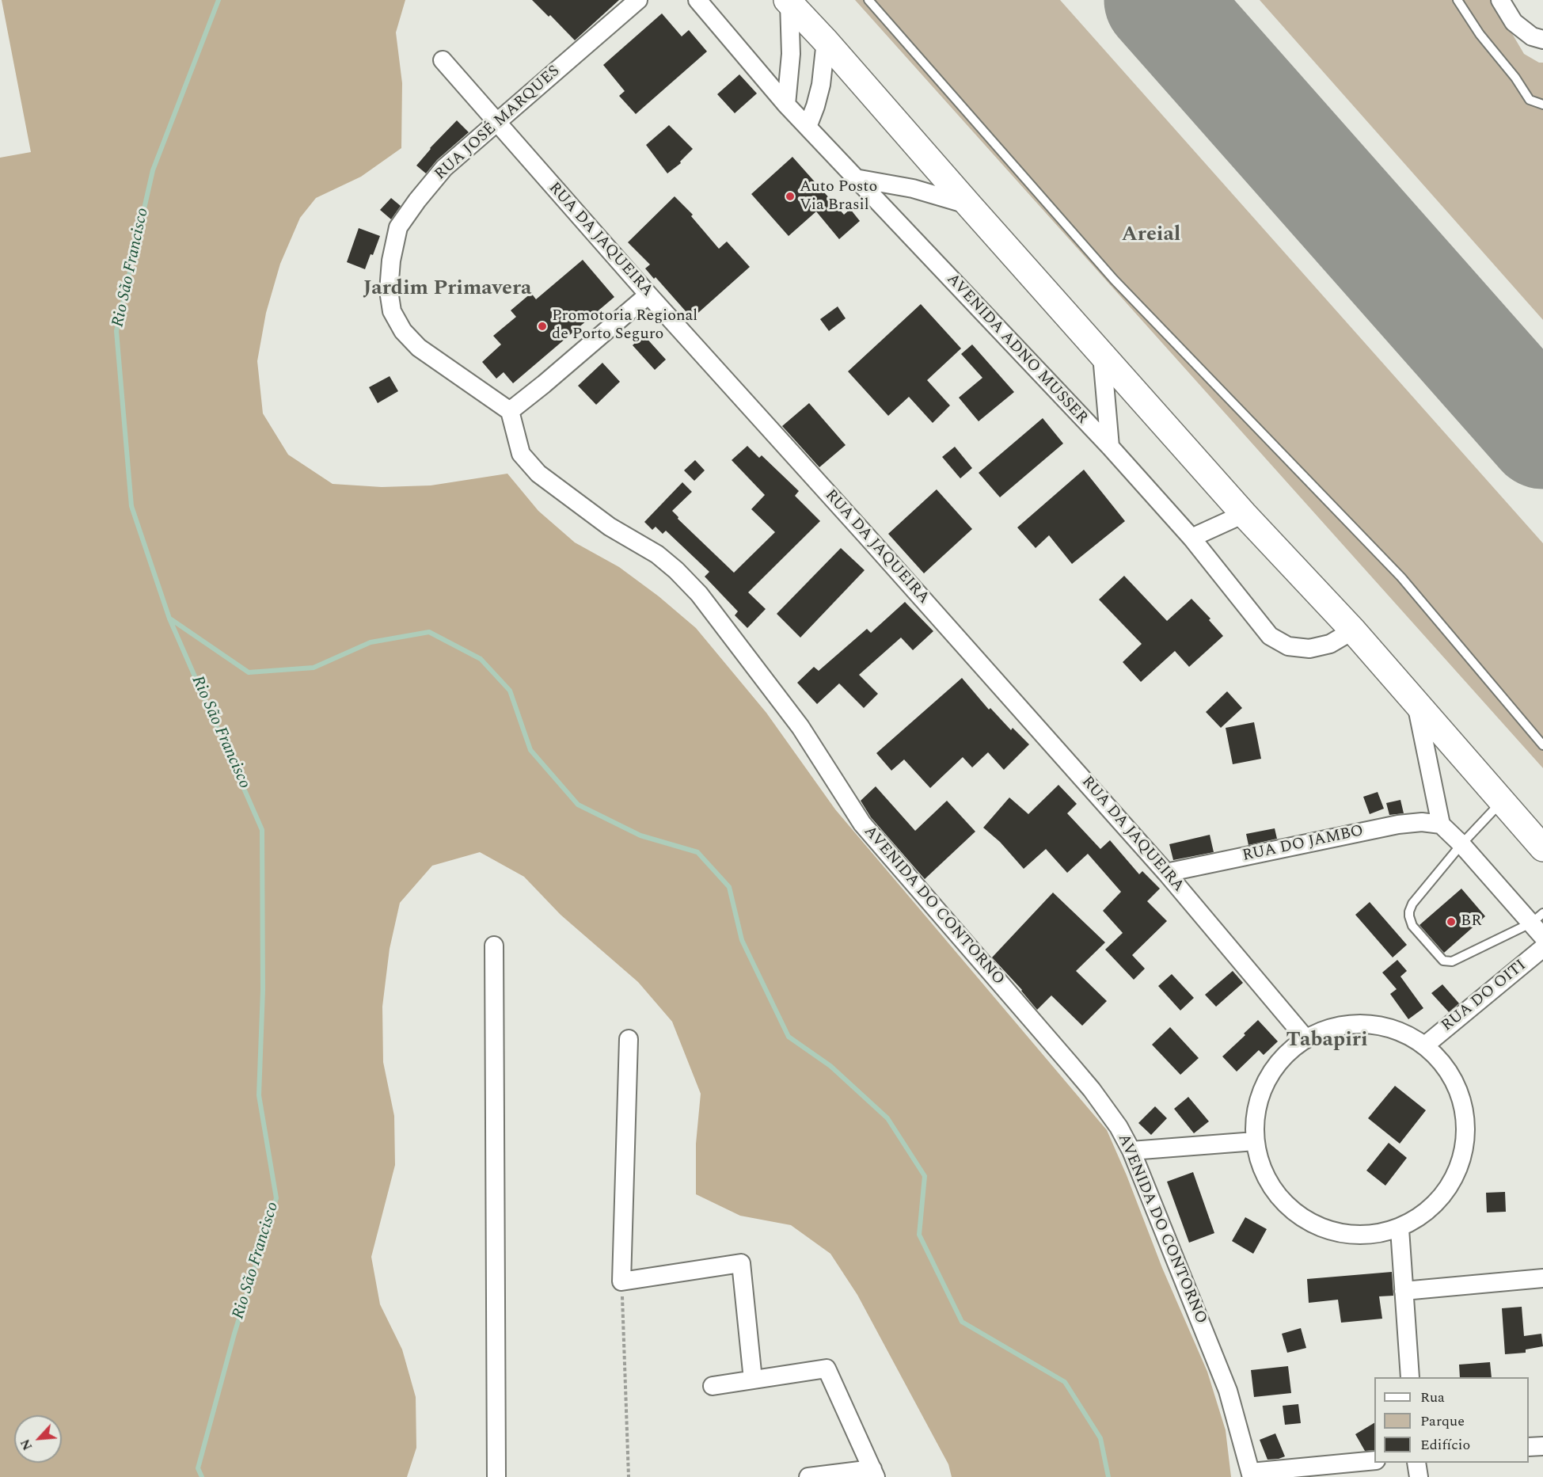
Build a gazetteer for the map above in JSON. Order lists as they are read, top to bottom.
{
  "streets": {
    "street": [
      "RUA JOSÉ MARQUES",
      "RUA DA JAQUEIRA",
      "AVENIDA ADNO MUSSER",
      "RUA DO JAMBO",
      "AVENIDA DO CONTORNO",
      "RUA DO OITI"
    ]
  },
  "crossings": [
    ["RUA JOSÉ MARQUES", "RUA DA JAQUEIRA"],
    ["RUA JOSÉ MARQUES", "AVENIDA DO CONTORNO"],
    ["RUA DA JAQUEIRA", "RUA DO JAMBO"]
  ],
  "districts": ["Areial", "Jardim Primavera", "Tabapiri"],
  "water": ["Rio São Francisco"],
  "places": ["Auto Posto Via Brasil", "Promotoria Regional de Porto Seguro", "BR"],
  "legend": ["Rua", "Parque", "Edifício"],
  "north": "bottom left"
}
